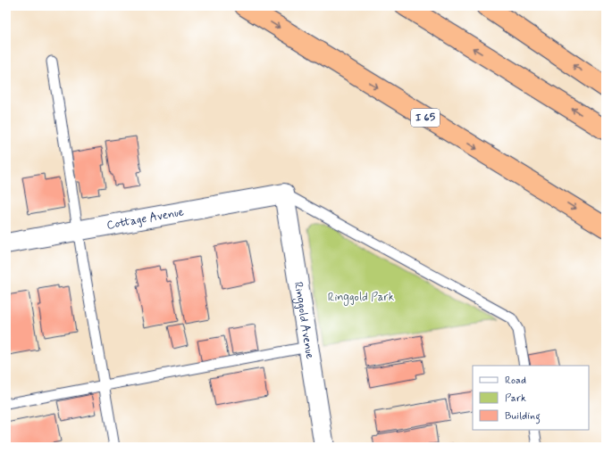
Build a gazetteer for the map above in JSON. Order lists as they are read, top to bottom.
{
  "streets": {
    "highway": ["I 65"],
    "street": ["Cottage Avenue", "Ringgold Avenue"]
  },
  "crossings": [
    ["Cottage Avenue", "Ringgold Avenue"]
  ],
  "parks": ["Ringgold Park"],
  "legend": ["Road", "Park", "Building"]
}
